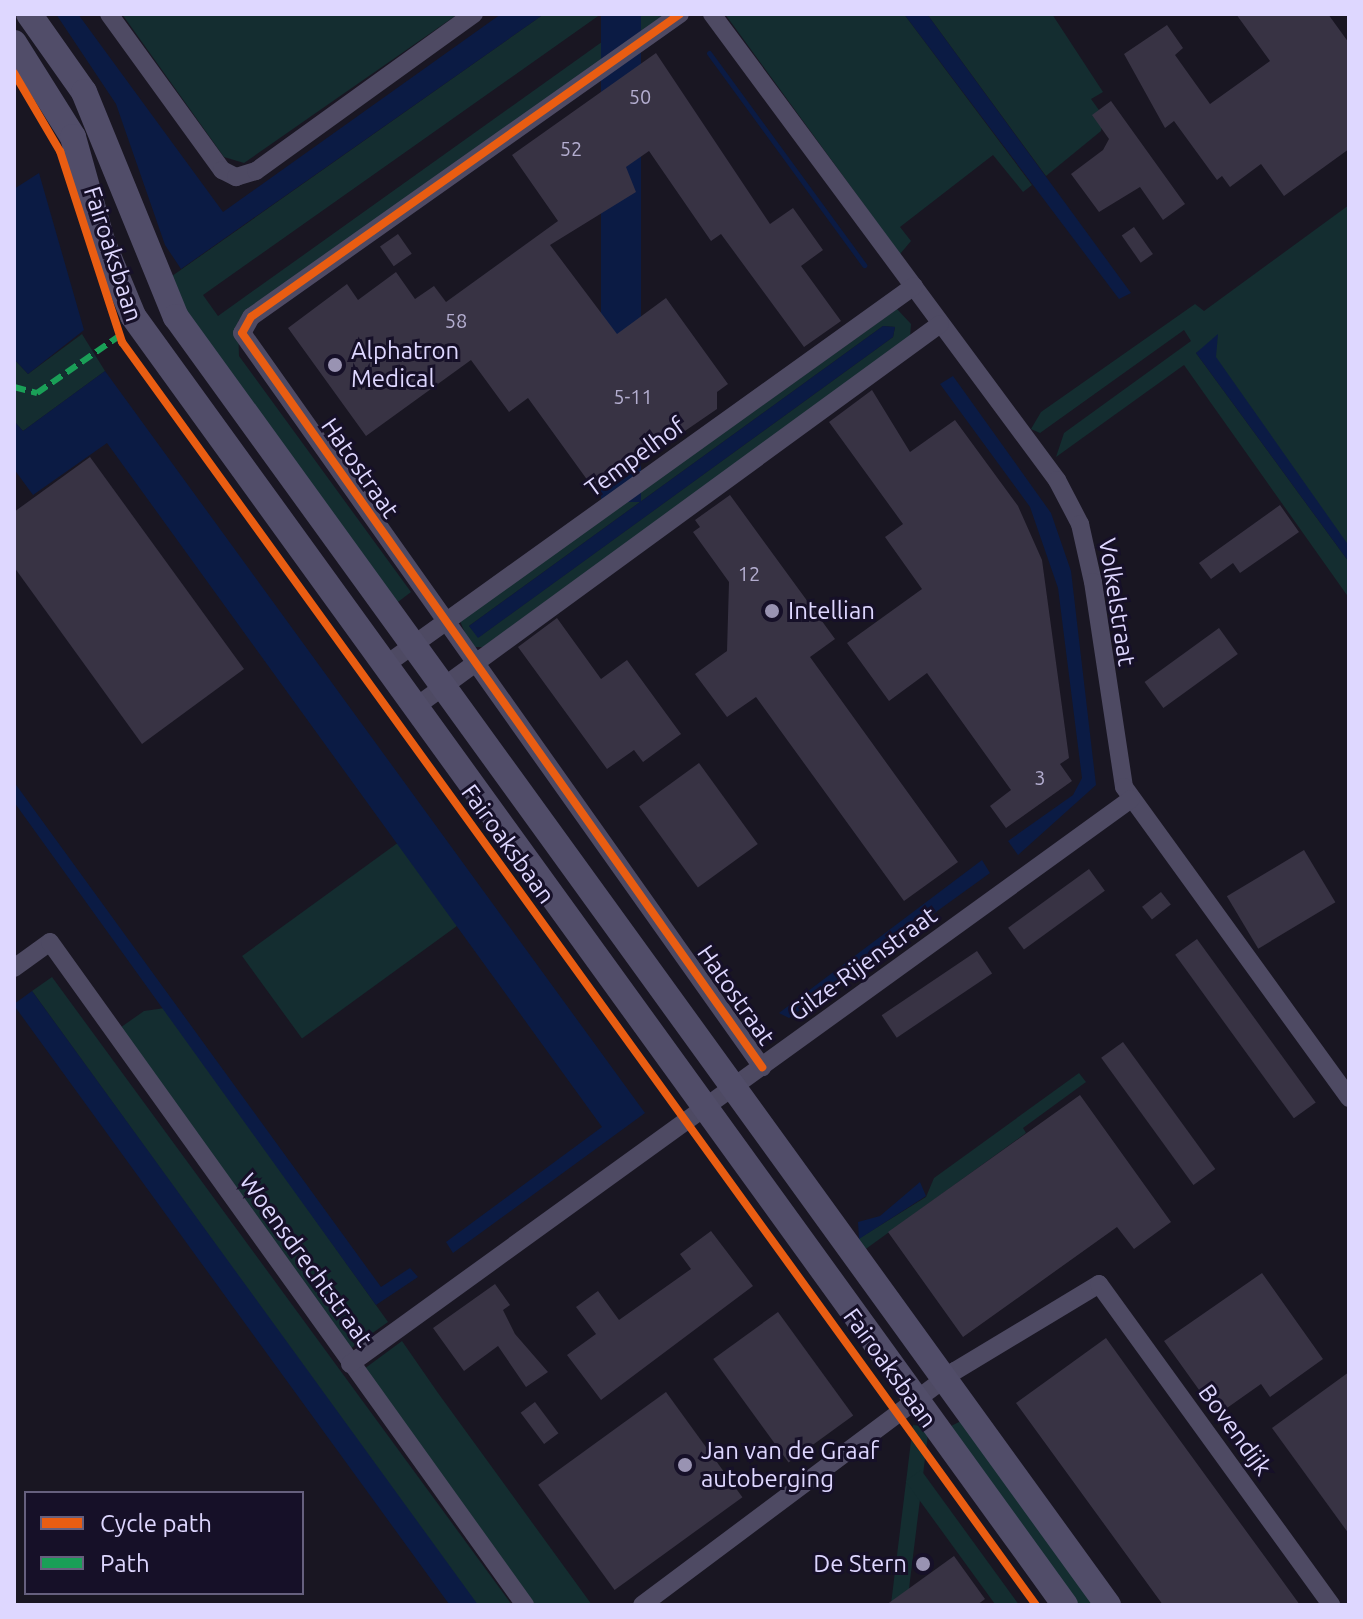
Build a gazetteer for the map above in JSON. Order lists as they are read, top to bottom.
{
  "streets": {
    "main road": ["Fairoaksbaan"],
    "street": [
      "Tempelhof",
      "Hatostraat",
      "Volkelstraat",
      "Gilze-Rijenstraat",
      "Woensdrechtstraat",
      "Bovendijk"
    ]
  },
  "crossings": [
    ["Fairoaksbaan", "Tempelhof"],
    ["Fairoaksbaan", "Gilze-Rijenstraat"],
    ["Fairoaksbaan", "Bovendijk"],
    ["Tempelhof", "Hatostraat"],
    ["Tempelhof", "Volkelstraat"],
    ["Hatostraat", "Gilze-Rijenstraat"],
    ["Volkelstraat", "Gilze-Rijenstraat"],
    ["Gilze-Rijenstraat", "Woensdrechtstraat"]
  ],
  "places": [
    "Alphatron Medical",
    "Intellian",
    "Jan van de Graaf autoberging",
    "De Stern"
  ],
  "house_numbers": [
    "50",
    "52",
    "58",
    "5-11",
    "12",
    "3"
  ],
  "legend": ["Cycle path", "Path"]
}
